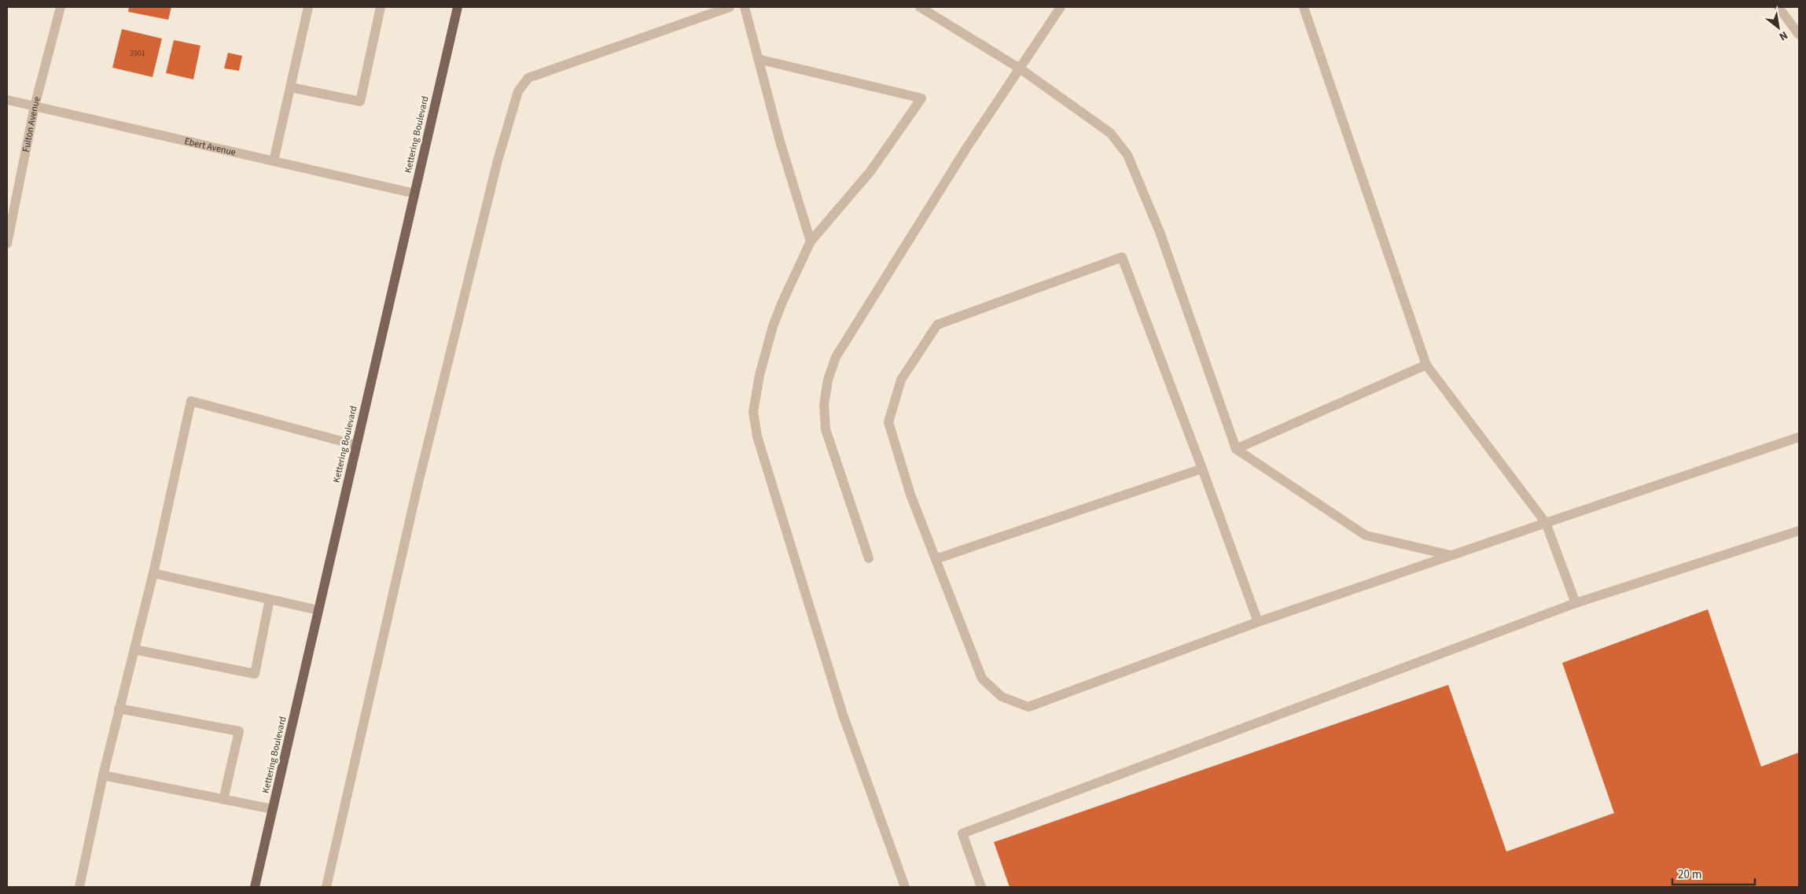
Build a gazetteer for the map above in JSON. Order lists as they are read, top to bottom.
{
  "streets": {
    "main road": ["Kettering Boulevard"],
    "street": ["Fulton Avenue", "Ebert Avenue"]
  },
  "crossings": [
    ["Fulton Avenue", "Ebert Avenue"],
    ["Kettering Boulevard", "Ebert Avenue"]
  ],
  "house_numbers": ["3901"],
  "scale_bar": "20 m",
  "north": "bottom right"
}
